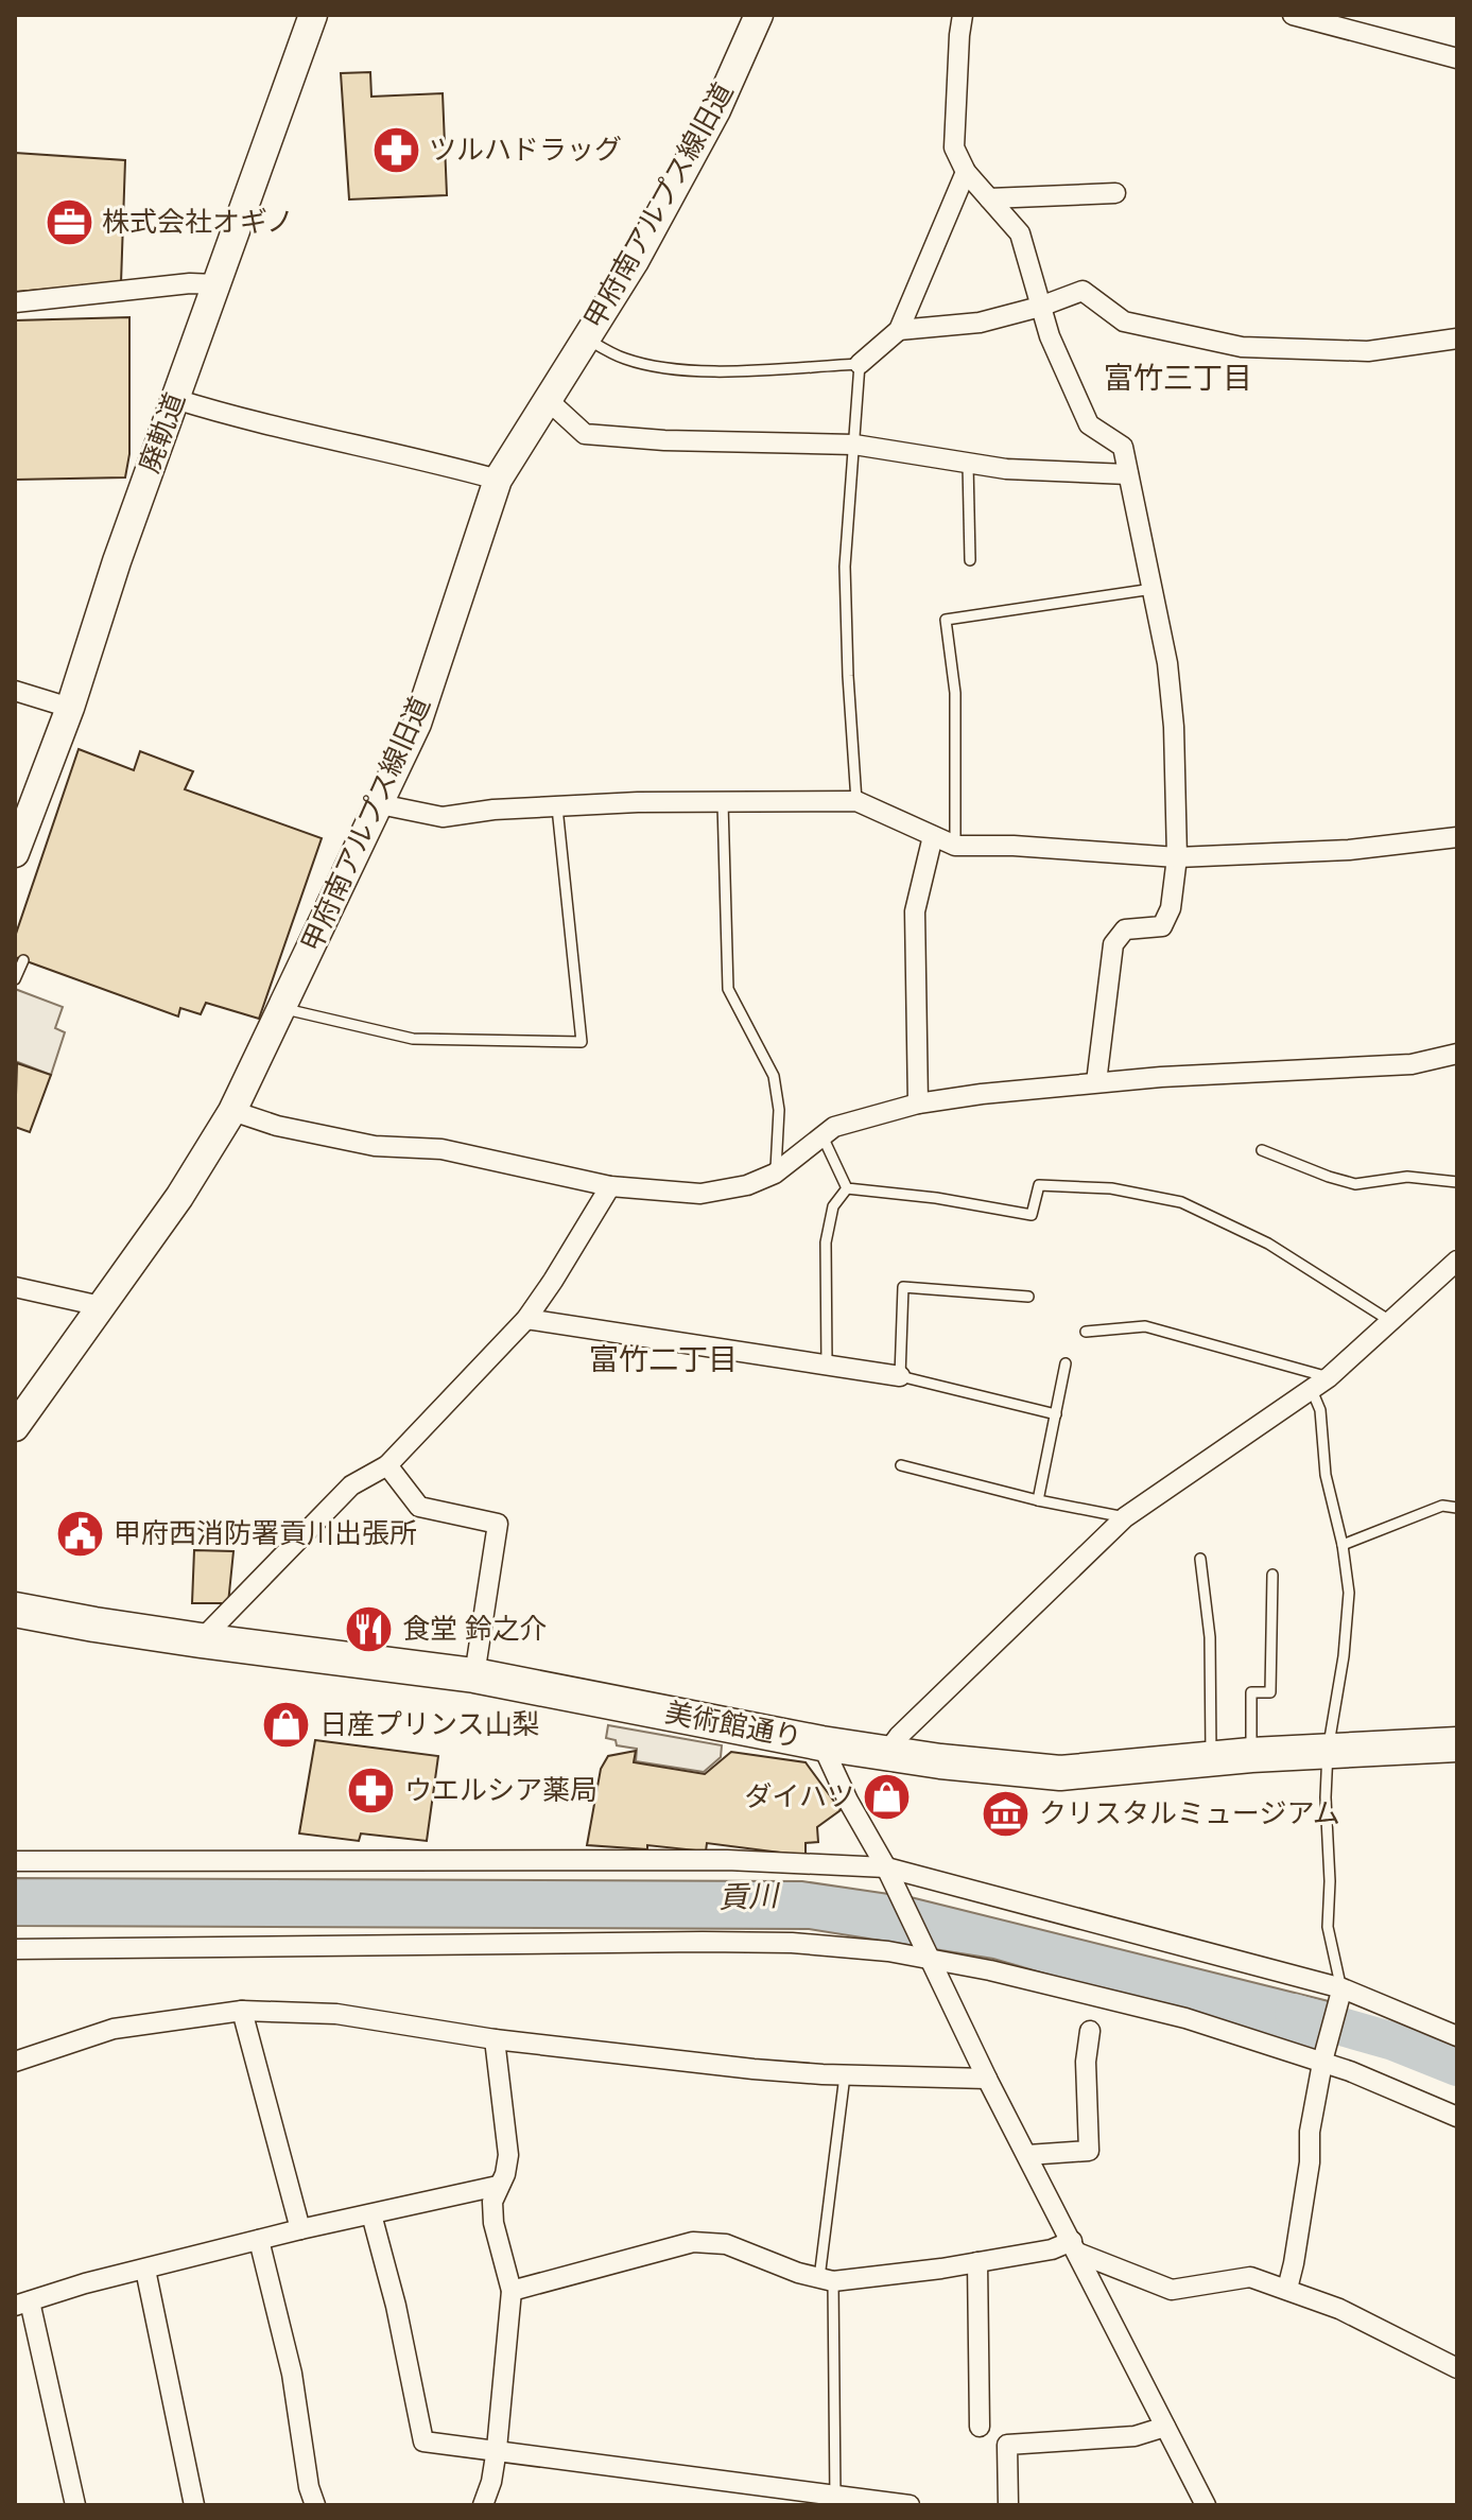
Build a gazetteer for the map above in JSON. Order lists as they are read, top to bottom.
{
  "streets": {
    "highway": ["美術館通り"],
    "street": ["甲府南アルプス線旧道", "廃軌道"]
  },
  "districts": ["富竹三丁目", "富竹二丁目"],
  "water": ["貢川"],
  "places": {
    "pharmacy": ["ツルハドラッグ", "ウエルシア薬局"],
    "office": ["株式会社オギノ"],
    "public building": ["甲府西消防署貢川出張所"],
    "restaurant": ["食堂 鈴之介"],
    "shop": ["日産プリンス山梨", "ダイハツ"],
    "museum": ["クリスタルミュージアム"]
  }
}
